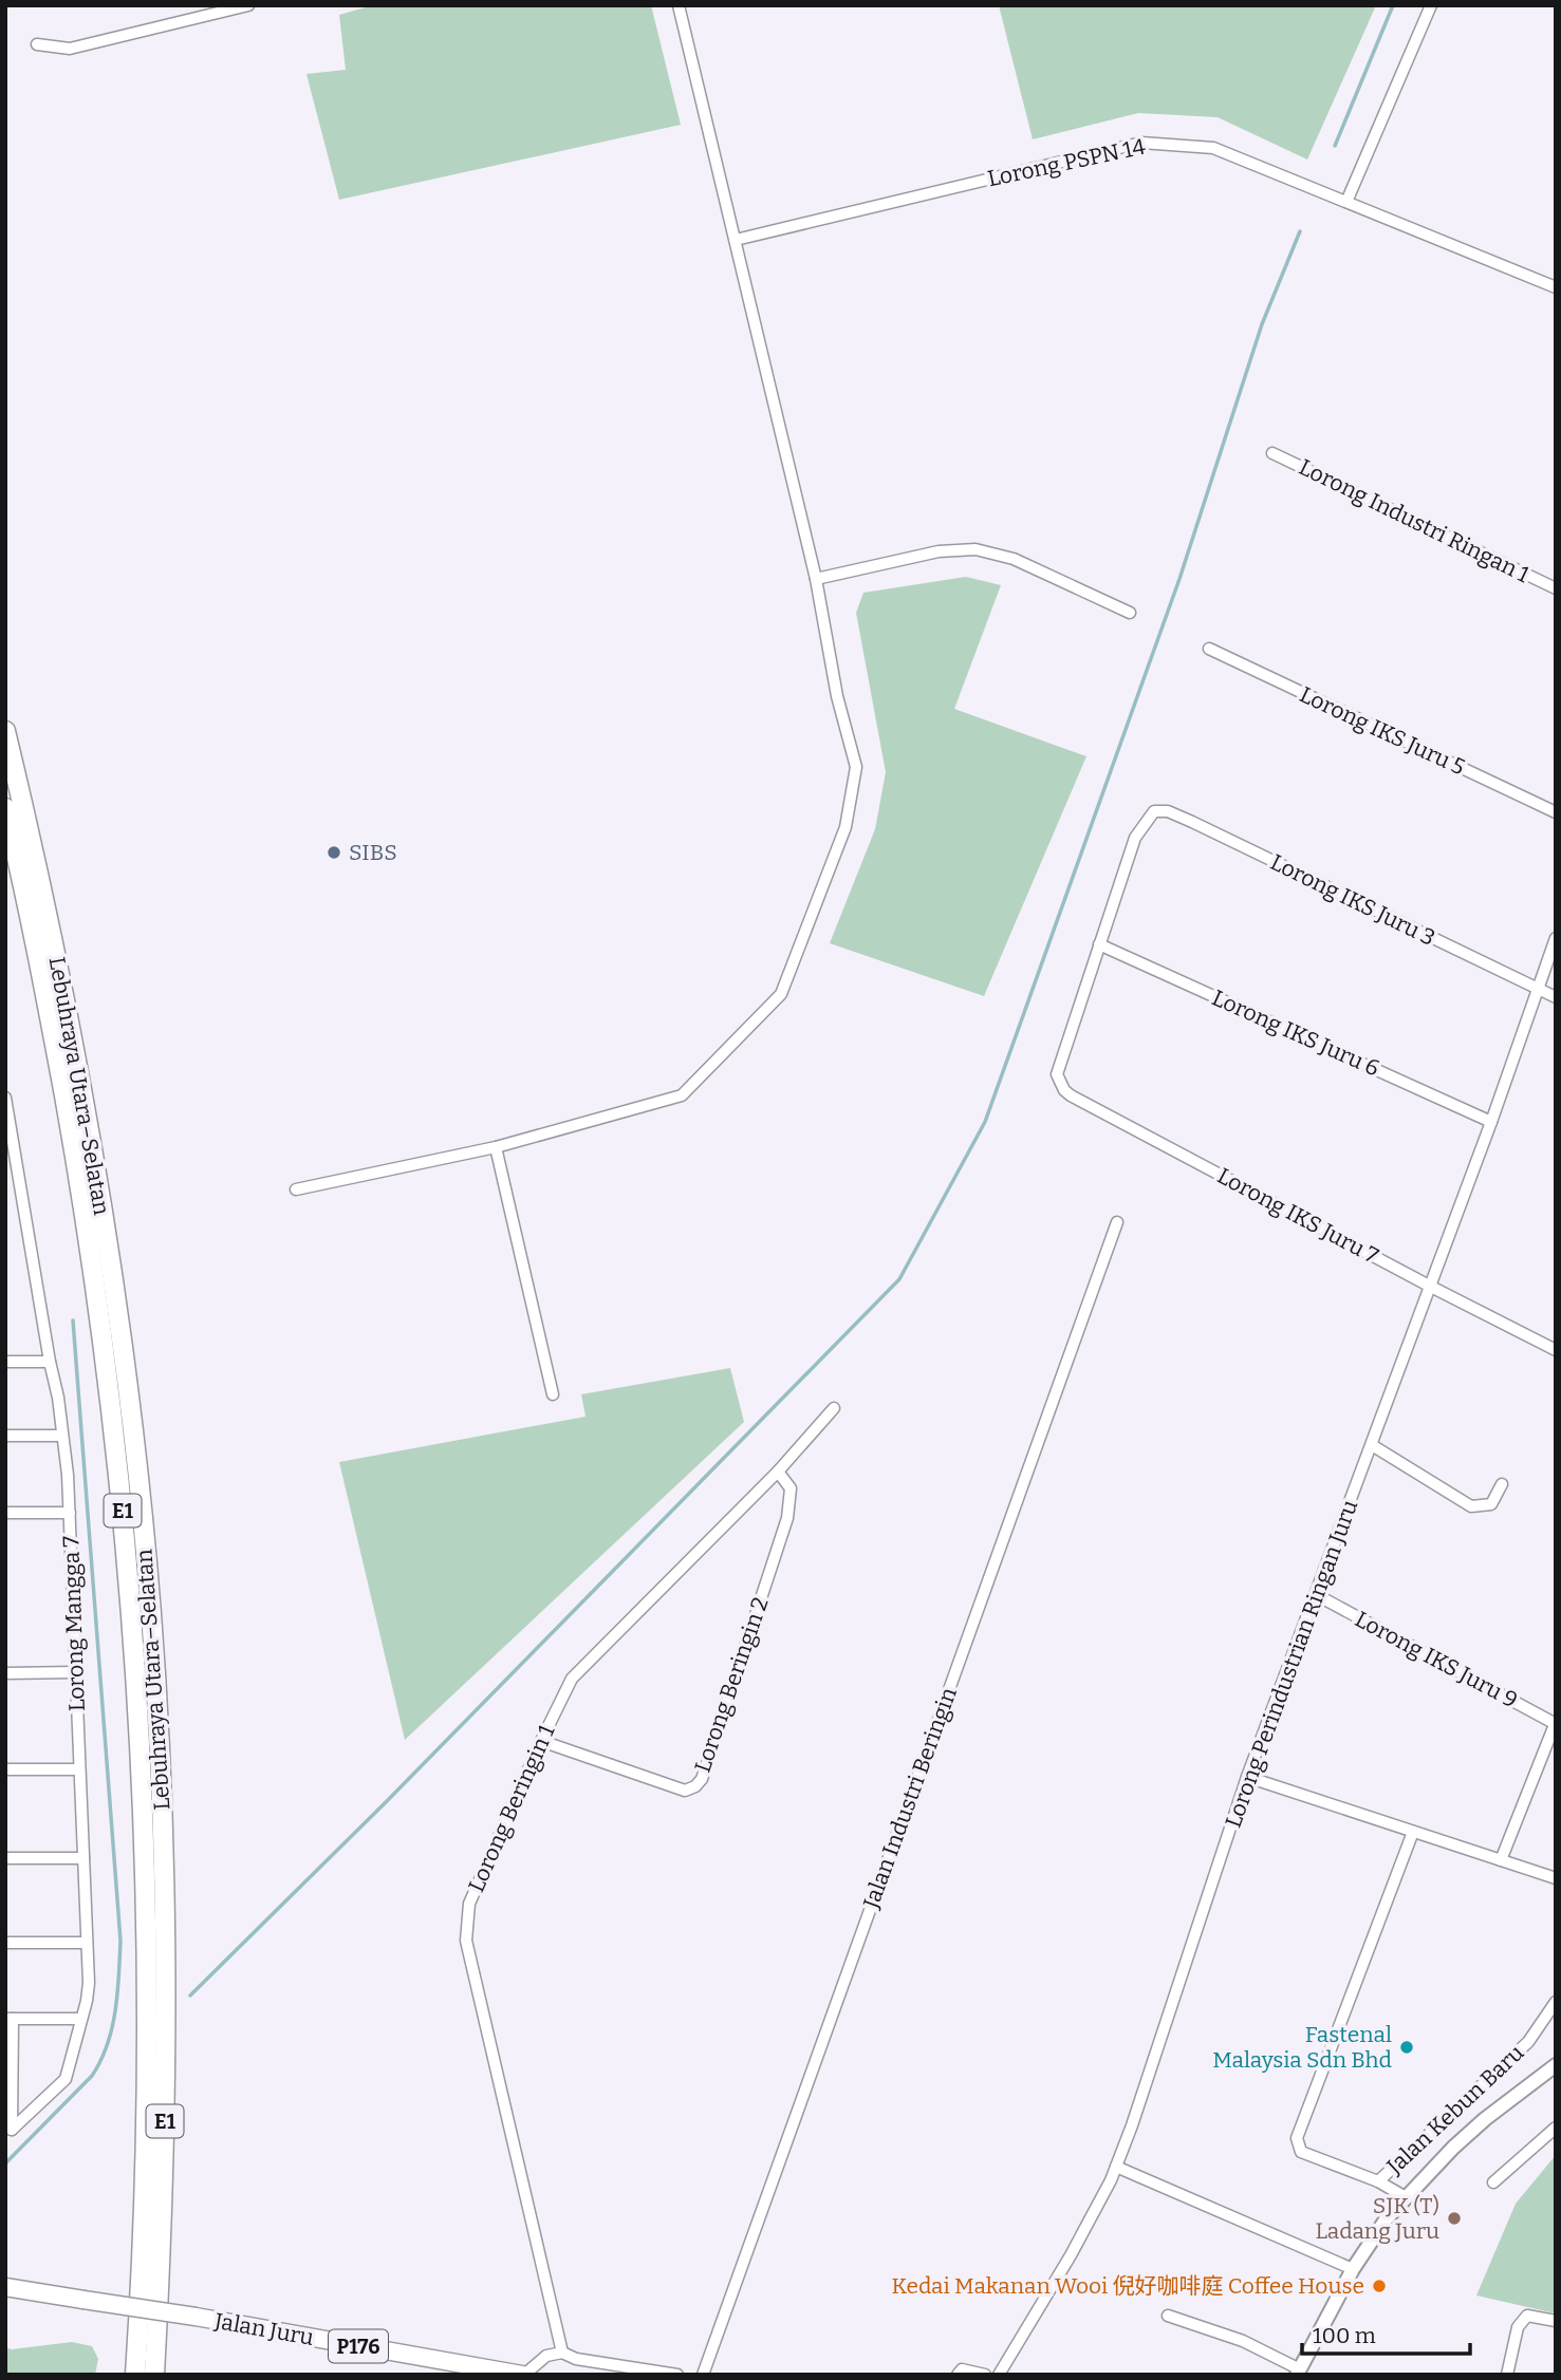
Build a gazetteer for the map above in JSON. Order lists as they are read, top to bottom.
{
  "streets": {
    "highway": ["Lebuhraya Utara–Selatan", "E1"],
    "main road": ["Jalan Juru", "P176"],
    "street": [
      "Lorong PSPN 14",
      "Lorong Industri Ringan 1",
      "Lorong IKS Juru 5",
      "Lorong IKS Juru 3",
      "Lorong IKS Juru 6",
      "Lorong IKS Juru 7",
      "Lorong Mangga 7",
      "Lorong IKS Juru 9",
      "Lorong Perindustrian Ringan Juru",
      "Lorong Beringin 2",
      "Jalan Industri Beringin",
      "Lorong Beringin 1",
      "Jalan Kebun Baru"
    ]
  },
  "crossings": [
    ["Lorong IKS Juru 3", "Lorong IKS Juru 6"],
    ["Lorong IKS Juru 3", "Lorong IKS Juru 7"],
    ["Lorong IKS Juru 3", "Lorong Perindustrian Ringan Juru"],
    ["Lorong IKS Juru 6", "Lorong IKS Juru 7"],
    ["Lorong IKS Juru 6", "Lorong Perindustrian Ringan Juru"],
    ["Lorong IKS Juru 7", "Lorong Perindustrian Ringan Juru"],
    ["Lorong IKS Juru 9", "Lorong Perindustrian Ringan Juru"],
    ["Lorong Beringin 2", "Lorong Beringin 1"]
  ],
  "places": [
    "SIBS",
    "Fastenal Malaysia Sdn Bhd",
    "SJK (T) Ladang Juru",
    "Kedai Makanan Wooi 倪好咖啡庭 Coffee House"
  ],
  "scale_bar": "100 m"
}
